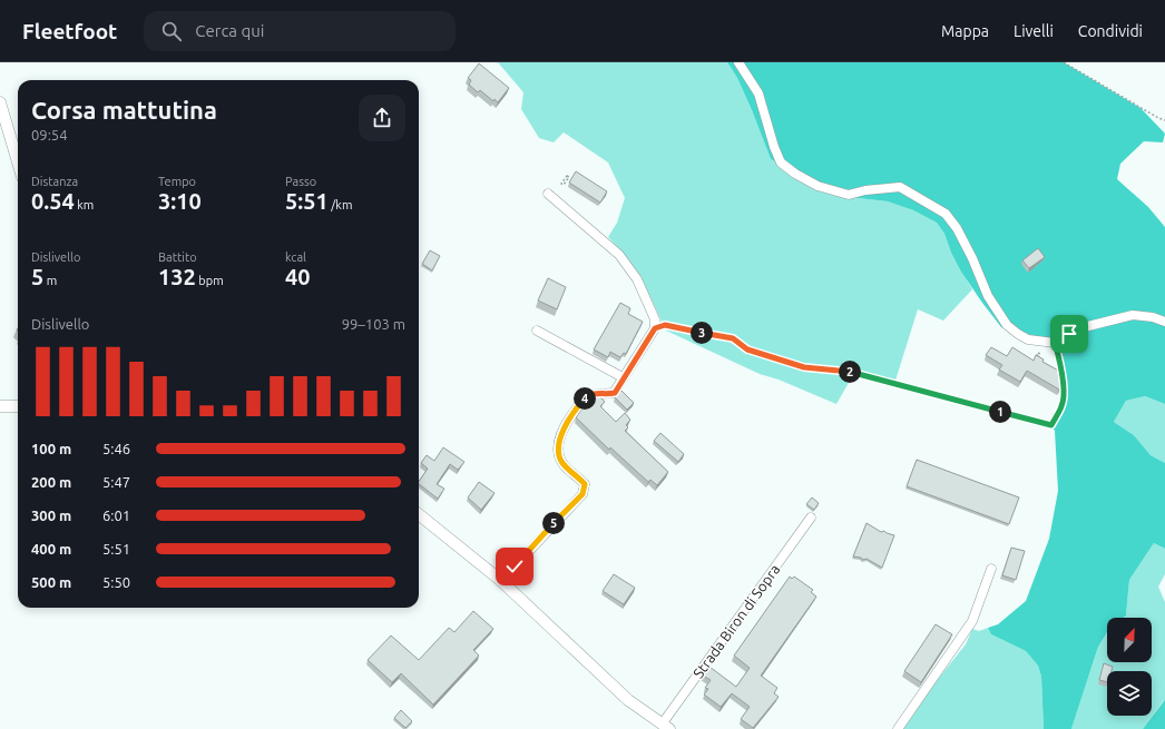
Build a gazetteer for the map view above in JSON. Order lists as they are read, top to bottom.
{
  "streets": {
    "street": ["Strada Biron di Sopra"]
  },
  "north": "top right",
  "page": {
    "header": "Fleetfoot",
    "search": "Cerca qui",
    "nav": ["Mappa", "Livelli", "Condividi"],
    "heading": ["Corsa mattutina", "09:54"],
    "stats": [
      ["Distanza", "0.54 km"],
      ["Tempo", "3:10"],
      ["Passo", "5:51 /km"],
      ["Dislivello", "5 m"],
      ["Battito", "132 bpm"],
      ["kcal", "40"]
    ],
    "chart": ["Dislivello", "99–103 m"],
    "pins": [
      "3",
      "2",
      "4",
      "1",
      "5"
    ],
    "list": [
      {
        "name": "100 m",
        "note": "5:46"
      },
      {
        "name": "200 m",
        "note": "5:47"
      },
      {
        "name": "300 m",
        "note": "6:01"
      },
      {
        "name": "400 m",
        "note": "5:51"
      },
      {
        "name": "500 m",
        "note": "5:50"
      }
    ]
  }
}
